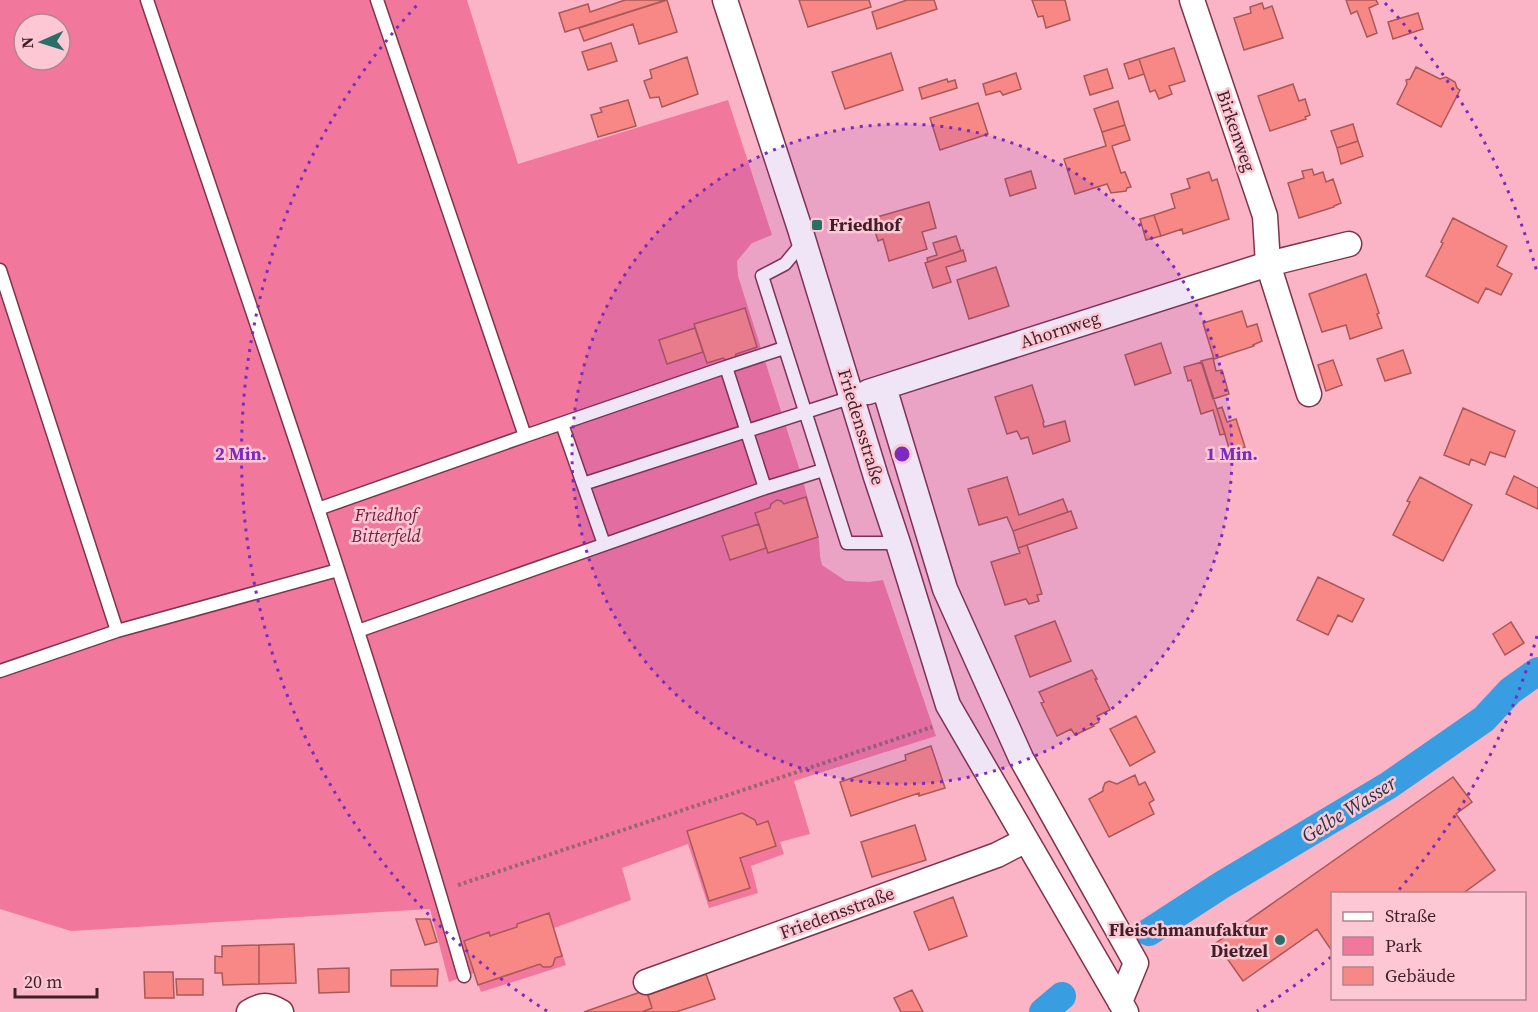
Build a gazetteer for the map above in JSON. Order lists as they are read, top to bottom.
{
  "streets": {
    "street": ["Birkenweg", "Ahornweg", "Friedensstraße"]
  },
  "crossings": [
    ["Birkenweg", "Ahornweg"],
    ["Ahornweg", "Friedensstraße"]
  ],
  "water": ["Gelbe Wasser"],
  "parks": ["Friedhof Bitterfeld"],
  "places": {
    "transit": ["Friedhof"],
    "other": ["Fleischmanufaktur Dietzel"]
  },
  "legend": ["Straße", "Park", "Gebäude"],
  "scale_bar": "20 m",
  "north": "left",
  "rings": ["1 Min.", "2 Min."]
}
